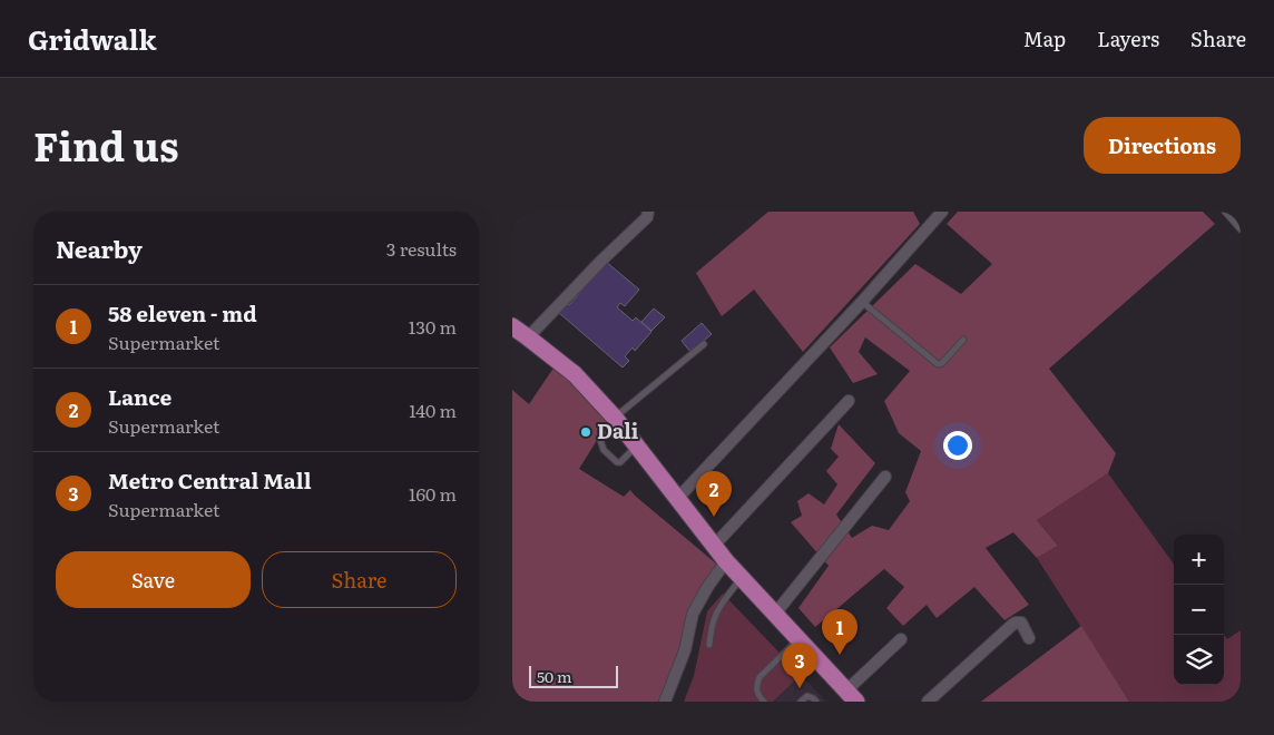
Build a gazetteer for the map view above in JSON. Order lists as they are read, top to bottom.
{
  "places": ["Dali"],
  "scale_bar": "50 m",
  "page": {
    "header": "Gridwalk",
    "nav": ["Map", "Layers", "Share"],
    "title": "Find us",
    "buttons": [
      "Directions",
      ["Save", "Share"]
    ],
    "heading": ["Nearby", "3 results"],
    "list": [
      {
        "mark": "1",
        "name": "58 eleven - md",
        "note": "Supermarket",
        "value": "130 m"
      },
      {
        "mark": "2",
        "name": "Lance",
        "note": "Supermarket",
        "value": "140 m"
      },
      {
        "mark": "3",
        "name": "Metro Central Mall",
        "note": "Supermarket",
        "value": "160 m"
      }
    ],
    "pins": ["2", "1", "3"],
    "map_buttons": ["+", "−"],
    "scale": "50 m"
  }
}
